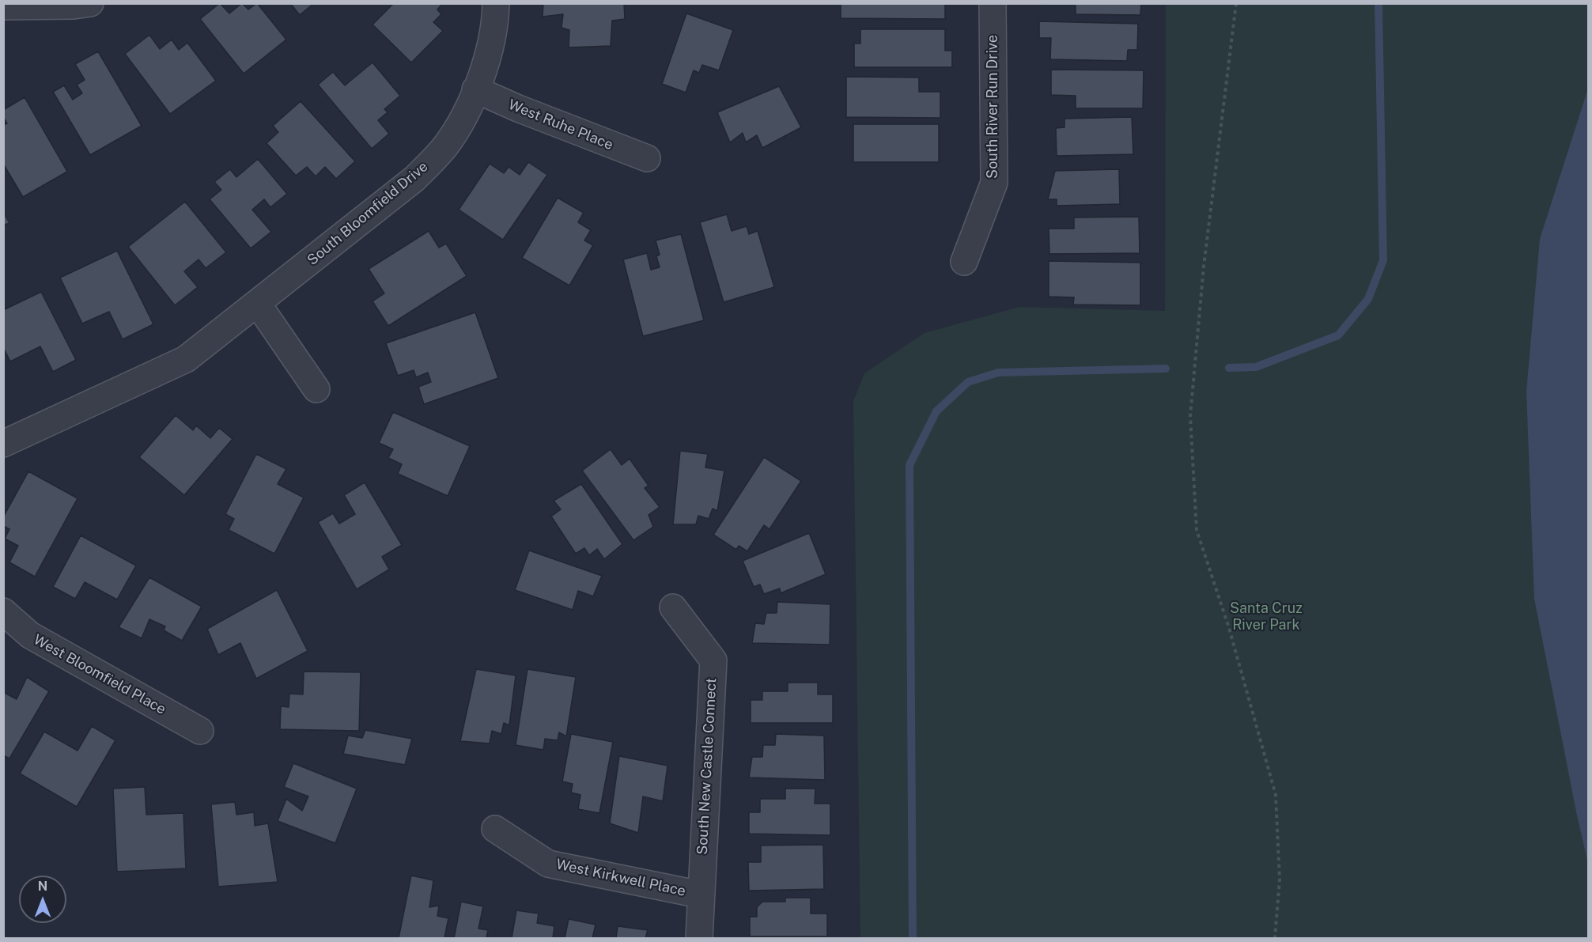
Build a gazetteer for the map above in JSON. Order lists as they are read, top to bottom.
{
  "streets": {
    "street": [
      "South River Run Drive",
      "West Ruhe Place",
      "South Bloomfield Drive",
      "West Bloomfield Place",
      "South New Castle Connect",
      "West Kirkwell Place"
    ]
  },
  "crossings": [
    ["West Ruhe Place", "South Bloomfield Drive"],
    ["South New Castle Connect", "West Kirkwell Place"]
  ],
  "parks": ["Santa Cruz River Park"],
  "north": "top"
}
